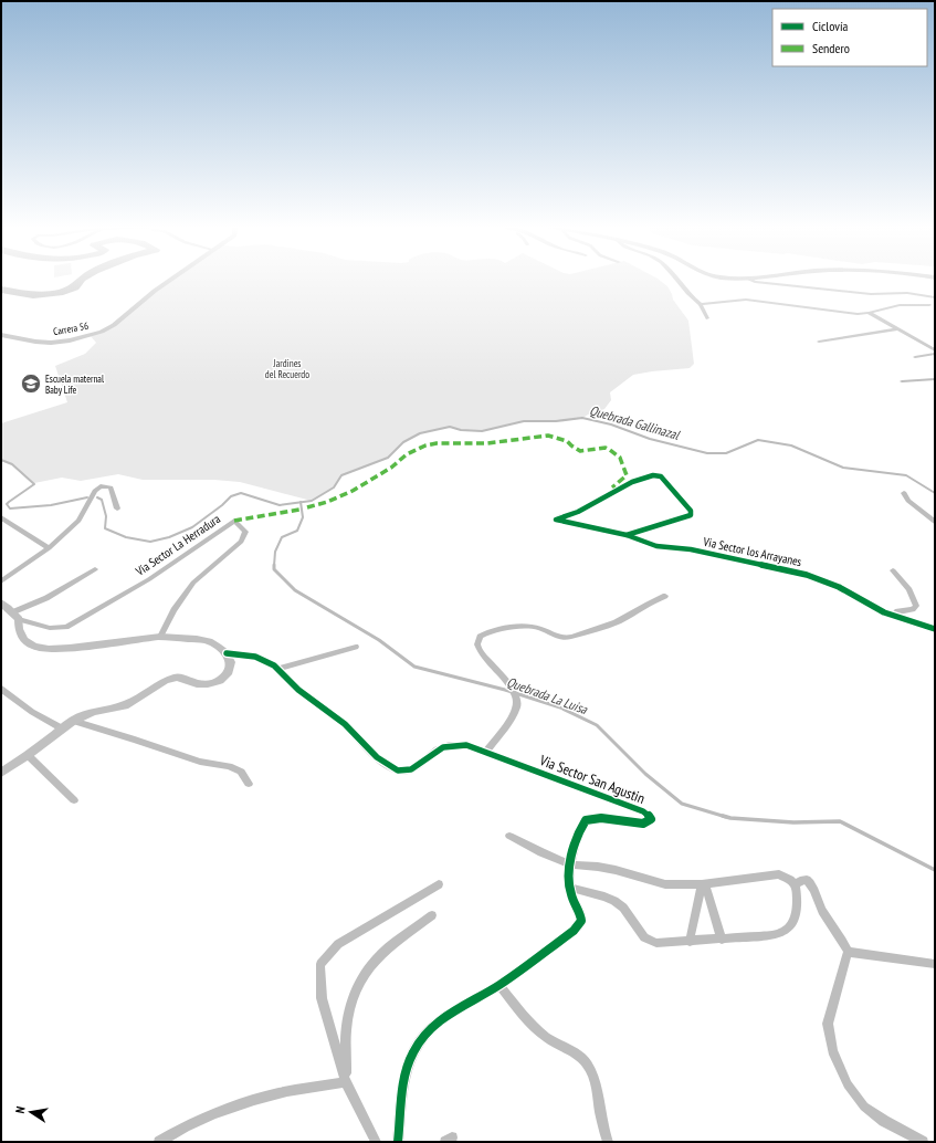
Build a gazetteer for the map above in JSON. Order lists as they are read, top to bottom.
{
  "streets": {
    "street": [
      "Carrera 56",
      "Via Sector La Herradura",
      "Via Sector los Arrayanes",
      "Via Sector San Agustin"
    ]
  },
  "water": ["Quebrada Gallinazal", "Quebrada La Luisa"],
  "parks": ["Jardines del Recuerdo"],
  "places": {
    "school or university": ["Escuela maternal Baby Life"]
  },
  "legend": ["Ciclovía", "Sendero"],
  "north": "left"
}
